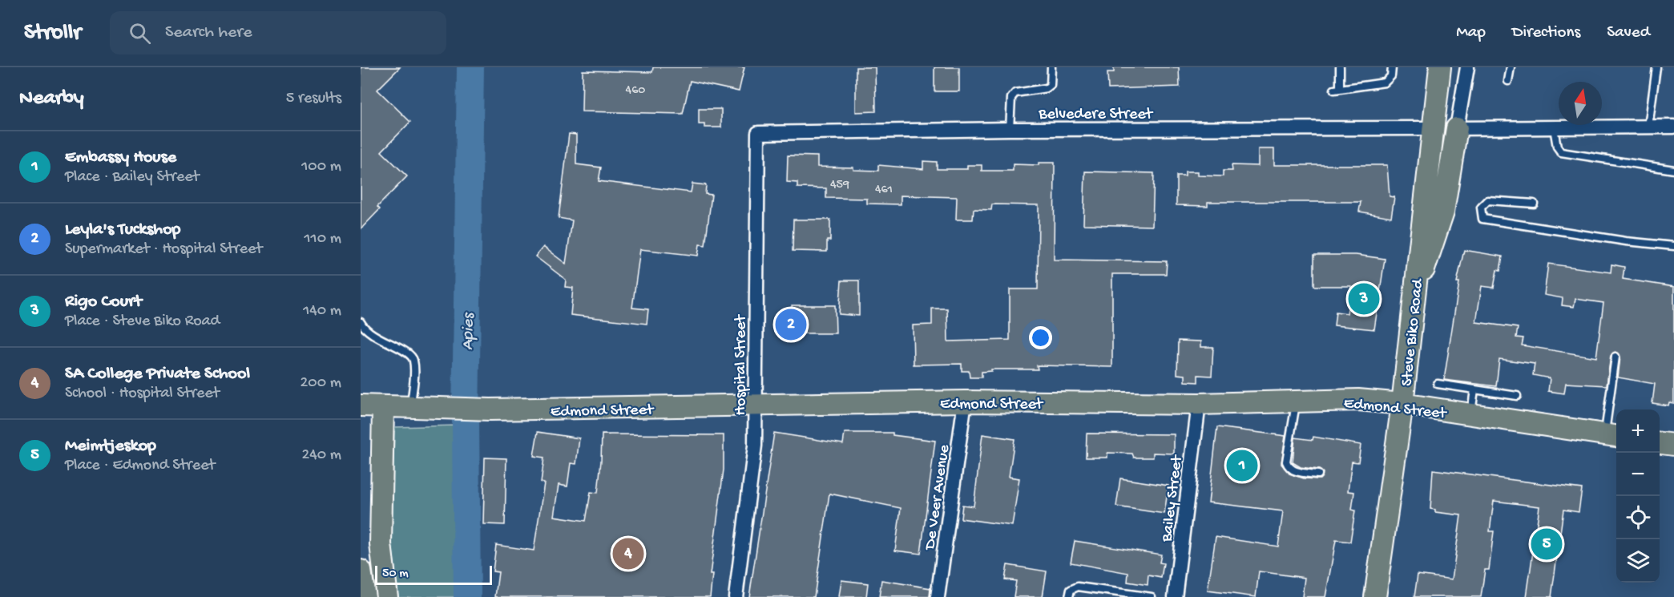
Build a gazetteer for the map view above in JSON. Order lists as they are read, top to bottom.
{
  "streets": {
    "main road": ["Steve Biko Road", "Edmond Street"],
    "street": [
      "Belvedere Street",
      "Hospital Street",
      "De Veer Avenue",
      "Bailey Street"
    ]
  },
  "crossings": [
    ["Belvedere Street", "Steve Biko Road"],
    ["Belvedere Street", "Hospital Street"],
    ["Steve Biko Road", "Edmond Street"],
    ["Hospital Street", "Edmond Street"],
    ["Edmond Street", "De Veer Avenue"],
    ["Edmond Street", "Bailey Street"]
  ],
  "water": ["Apies"],
  "house_numbers": ["460", "459", "461"],
  "scale_bar": "50 m",
  "north": "top",
  "page": {
    "header": "Strollr",
    "search": "Search here",
    "nav": ["Map", "Directions", "Saved"],
    "heading": ["Nearby", "5 results"],
    "list": [
      {
        "mark": "1",
        "name": "Embassy House",
        "note": "Place · Bailey Street",
        "value": "100 m"
      },
      {
        "mark": "2",
        "name": "Leyla's Tuckshop",
        "note": "Supermarket · Hospital Street",
        "value": "110 m"
      },
      {
        "mark": "3",
        "name": "Rigo Court",
        "note": "Place · Steve Biko Road",
        "value": "140 m"
      },
      {
        "mark": "4",
        "name": "SA College Private School",
        "note": "School · Hospital Street",
        "value": "200 m"
      },
      {
        "mark": "5",
        "name": "Meimtjeskop",
        "note": "Place · Edmond Street",
        "value": "240 m"
      }
    ],
    "pins": [
      "3",
      "2",
      "1",
      "5",
      "4"
    ],
    "map_buttons": ["+", "−"],
    "scale": "50 m"
  }
}
